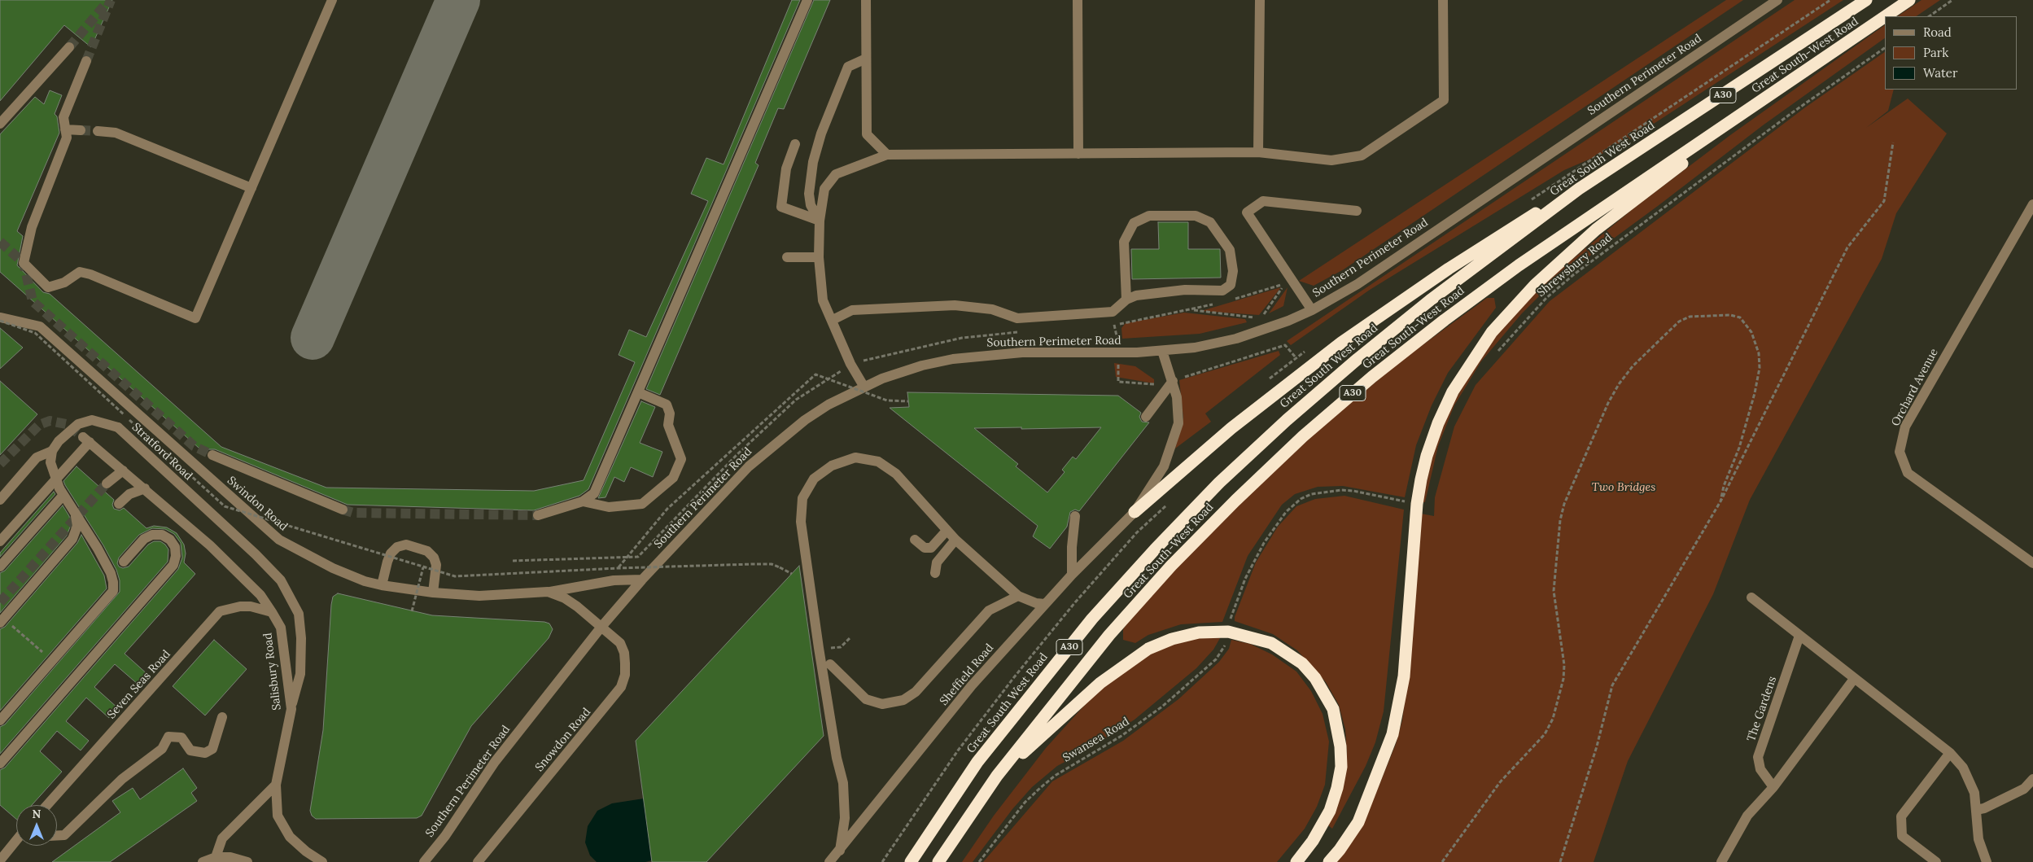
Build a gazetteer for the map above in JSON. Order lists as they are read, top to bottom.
{
  "streets": {
    "highway": ["Great South-West Road", "A30", "Great South West Road"],
    "street": [
      "Southern Perimeter Road",
      "Orchard Avenue",
      "Stratford Road",
      "Swindon Road",
      "Salisbury Road",
      "Sheffield Road",
      "Seven Seas Road",
      "The Gardens",
      "Snowdon Road"
    ],
    "path": ["Shrewsbury Road", "Swansea Road"]
  },
  "crossings": [
    ["Southern Perimeter Road", "Swindon Road"],
    ["Southern Perimeter Road", "Sheffield Road"],
    ["Southern Perimeter Road", "Snowdon Road"],
    ["Stratford Road", "Salisbury Road"],
    ["Swindon Road", "Snowdon Road"],
    ["Salisbury Road", "Seven Seas Road"]
  ],
  "parks": ["Two Bridges"],
  "legend": ["Road", "Park", "Water"],
  "north": "top"
}
